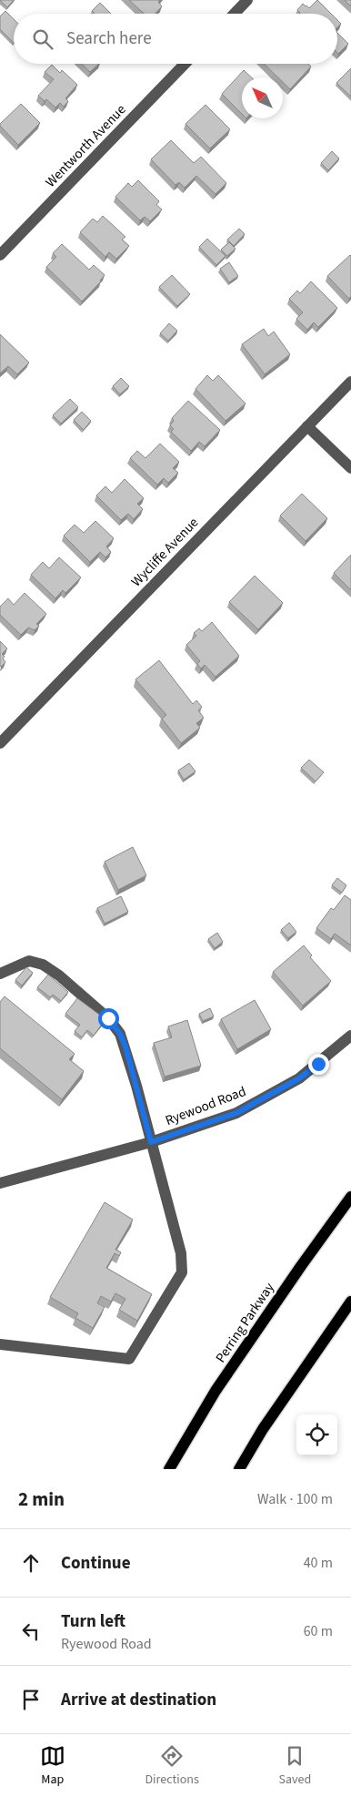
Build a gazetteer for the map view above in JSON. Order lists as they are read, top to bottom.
{
  "streets": {
    "main road": ["Perring Parkway"],
    "street": ["Wentworth Avenue", "Wycliffe Avenue", "Ryewood Road"]
  },
  "north": "top left",
  "page": {
    "search": "Search here",
    "heading": ["2 min", "Walk · 100 m"],
    "list": [
      ["Continue", "40 m"],
      ["Turn left", "Ryewood Road", "60 m"],
      "Arrive at destination"
    ],
    "nav": ["Map", "Directions", "Saved"]
  }
}
